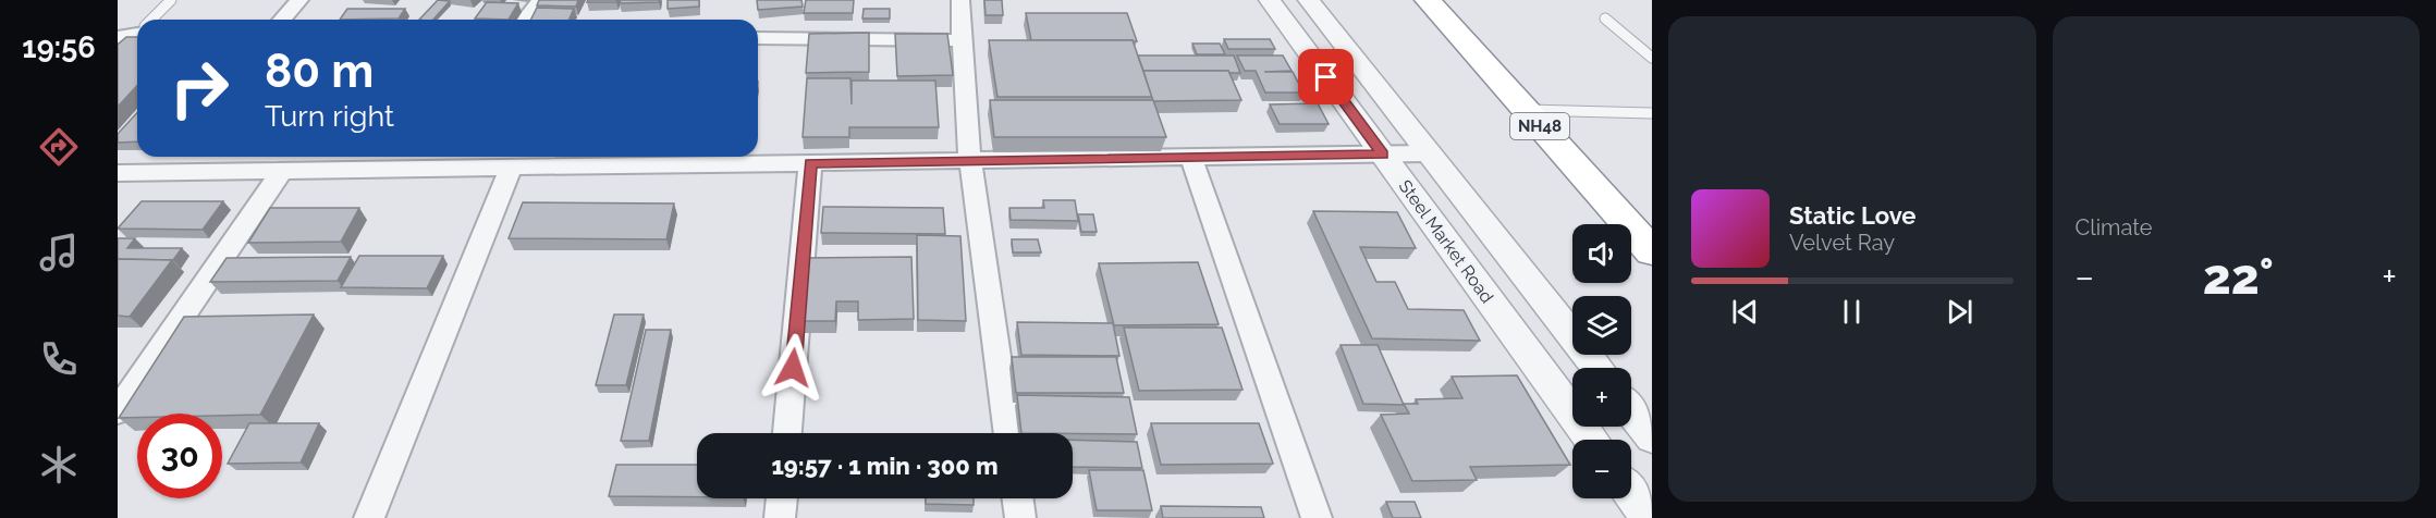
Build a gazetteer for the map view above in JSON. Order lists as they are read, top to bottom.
{
  "streets": {
    "highway": ["NH48"],
    "street": ["Steel Market Road"]
  },
  "page": {
    "tabs": "19:56",
    "tile": "Climate",
    "turn": ["80 m", "Turn right"],
    "song": ["Static Love", "Velvet Ray"],
    "map_buttons": ["+", "−"],
    "heat": ["−", "22°", "+"],
    "limit": "30",
    "trip": "19:57 · 1 min · 300 m"
  }
}
